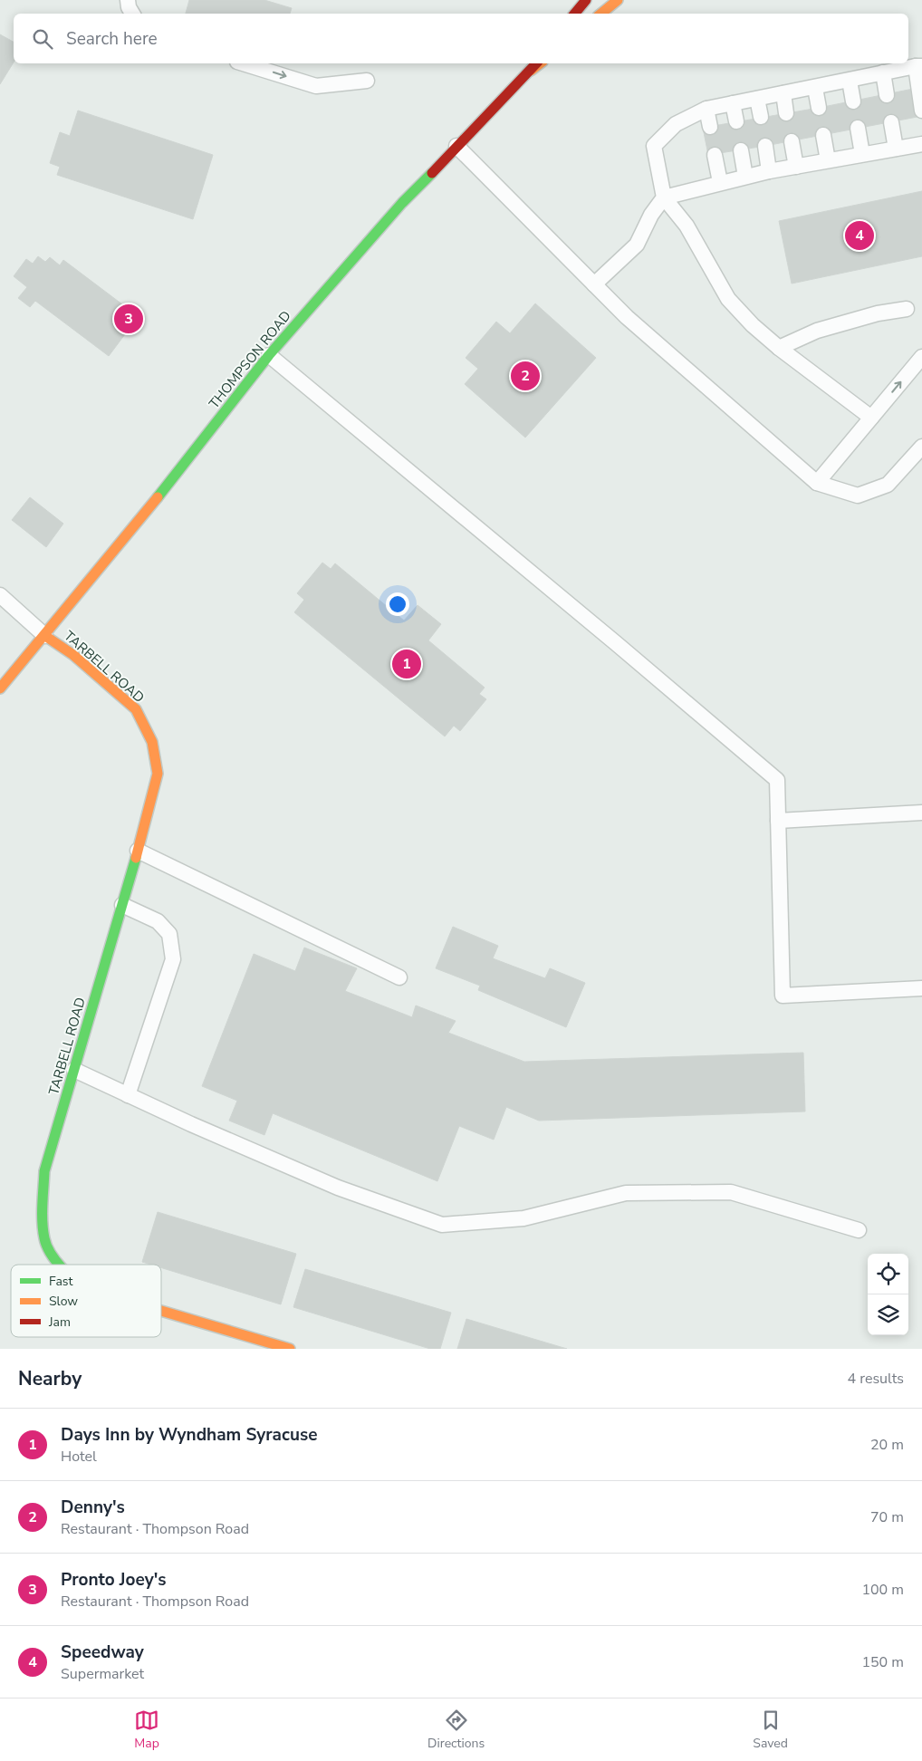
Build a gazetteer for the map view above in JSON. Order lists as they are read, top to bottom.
{
  "streets": {
    "street": ["THOMPSON ROAD", "TARBELL ROAD"]
  },
  "crossings": [
    ["THOMPSON ROAD", "TARBELL ROAD"]
  ],
  "legend": ["Fast", "Slow", "Jam"],
  "page": {
    "search": "Search here",
    "pins": [
      "4",
      "3",
      "2",
      "1"
    ],
    "heading": ["Nearby", "4 results"],
    "list": [
      {
        "mark": "1",
        "name": "Days Inn by Wyndham Syracuse",
        "note": "Hotel",
        "value": "20 m"
      },
      {
        "mark": "2",
        "name": "Denny's",
        "note": "Restaurant · Thompson Road",
        "value": "70 m"
      },
      {
        "mark": "3",
        "name": "Pronto Joey's",
        "note": "Restaurant · Thompson Road",
        "value": "100 m"
      },
      {
        "mark": "4",
        "name": "Speedway",
        "note": "Supermarket",
        "value": "150 m"
      }
    ],
    "nav": ["Map", "Directions", "Saved"]
  }
}
